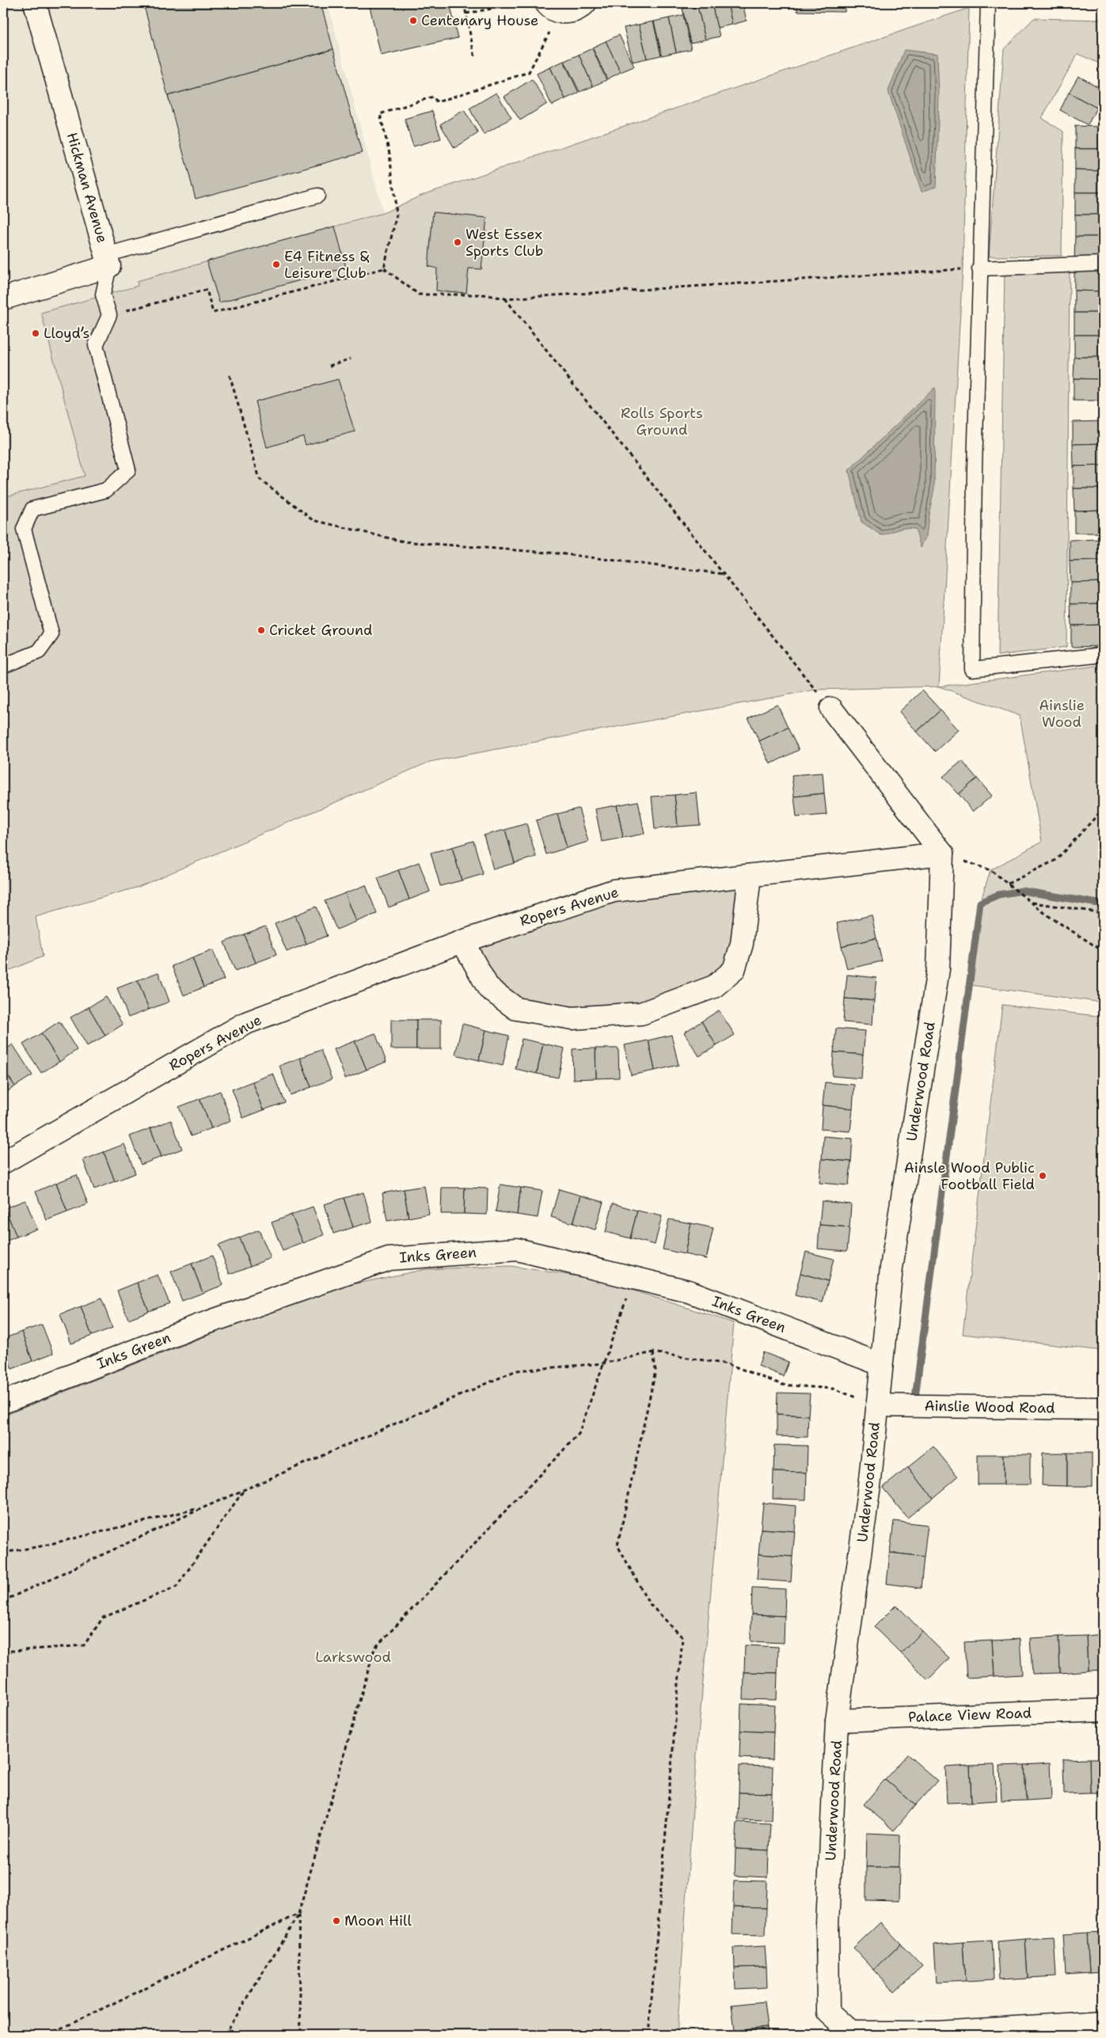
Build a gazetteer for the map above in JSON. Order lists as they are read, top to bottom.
{
  "streets": {
    "street": [
      "Hickman Avenue",
      "Ropers Avenue",
      "Underwood Road",
      "Inks Green",
      "Ainslie Wood Road",
      "Palace View Road"
    ]
  },
  "crossings": [
    ["Ropers Avenue", "Underwood Road"],
    ["Underwood Road", "Inks Green"],
    ["Underwood Road", "Ainslie Wood Road"],
    ["Underwood Road", "Palace View Road"]
  ],
  "parks": ["Rolls Sports Ground", "Ainslie Wood", "Larkswood"],
  "places": [
    "Centenary House",
    "West Essex Sports Club",
    "E4 Fitness & Leisure Club",
    "Lloyd’s",
    "Cricket Ground",
    "Ainsle Wood Public Football Field",
    "Moon Hill"
  ]
}
